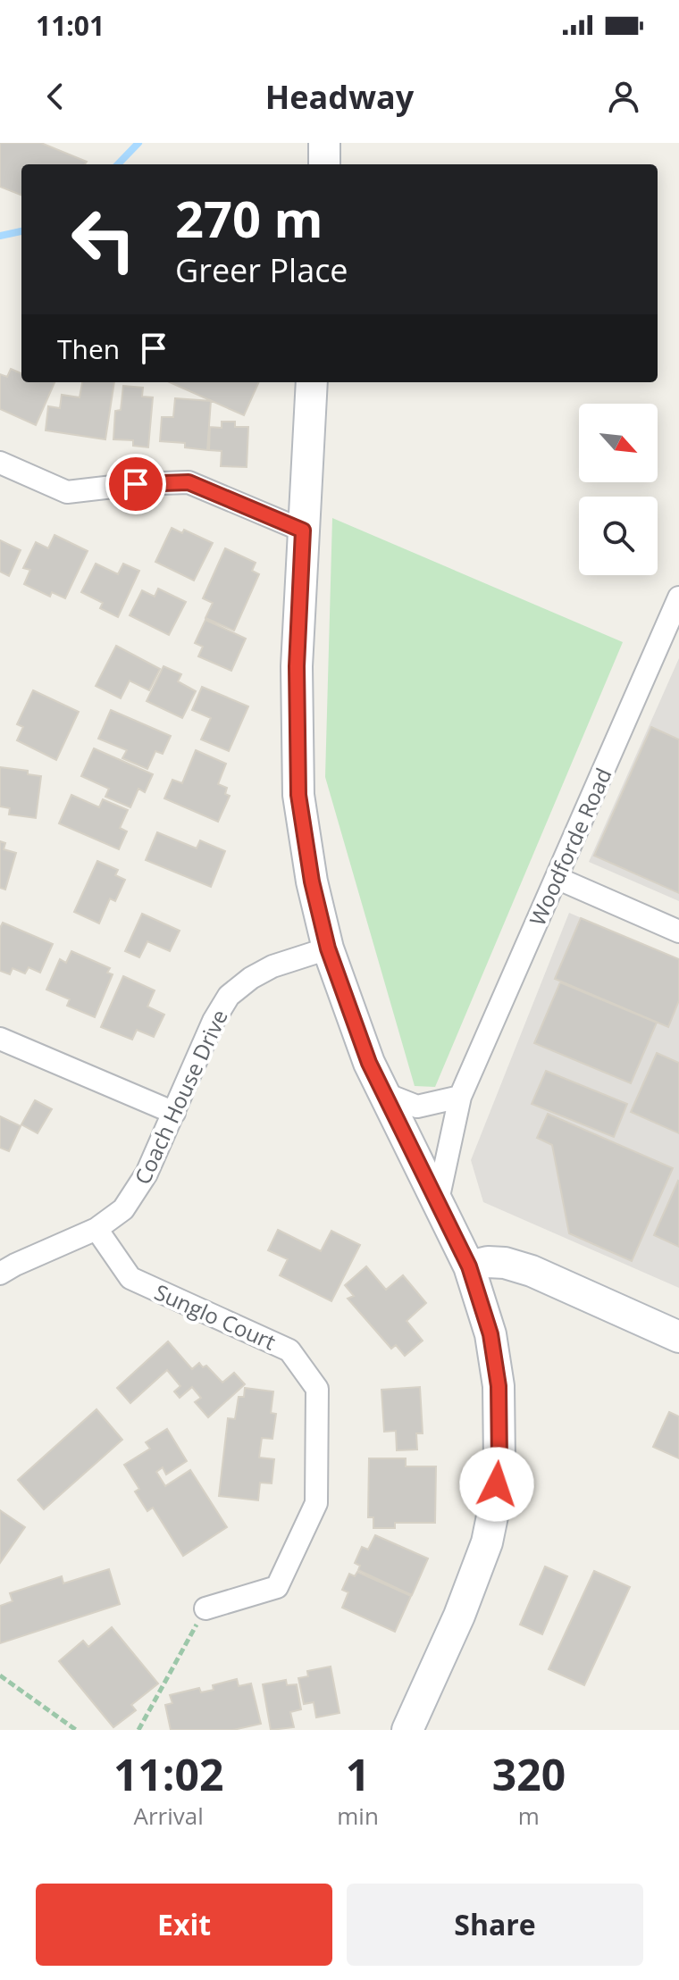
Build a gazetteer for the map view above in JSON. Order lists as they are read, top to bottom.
{
  "streets": {
    "street": ["Woodforde Road", "Coach House Drive", "Sunglo Court"]
  },
  "crossings": [
    ["Coach House Drive", "Sunglo Court"]
  ],
  "north": "bottom right",
  "page": {
    "status": "11:01",
    "header": "Headway",
    "turn": ["270 m", "Greer Place"],
    "then": "Then",
    "eta": [
      "11:02",
      "Arrival",
      "1",
      "min",
      "320",
      "m"
    ],
    "buttons": ["Exit", "Share"]
  }
}
